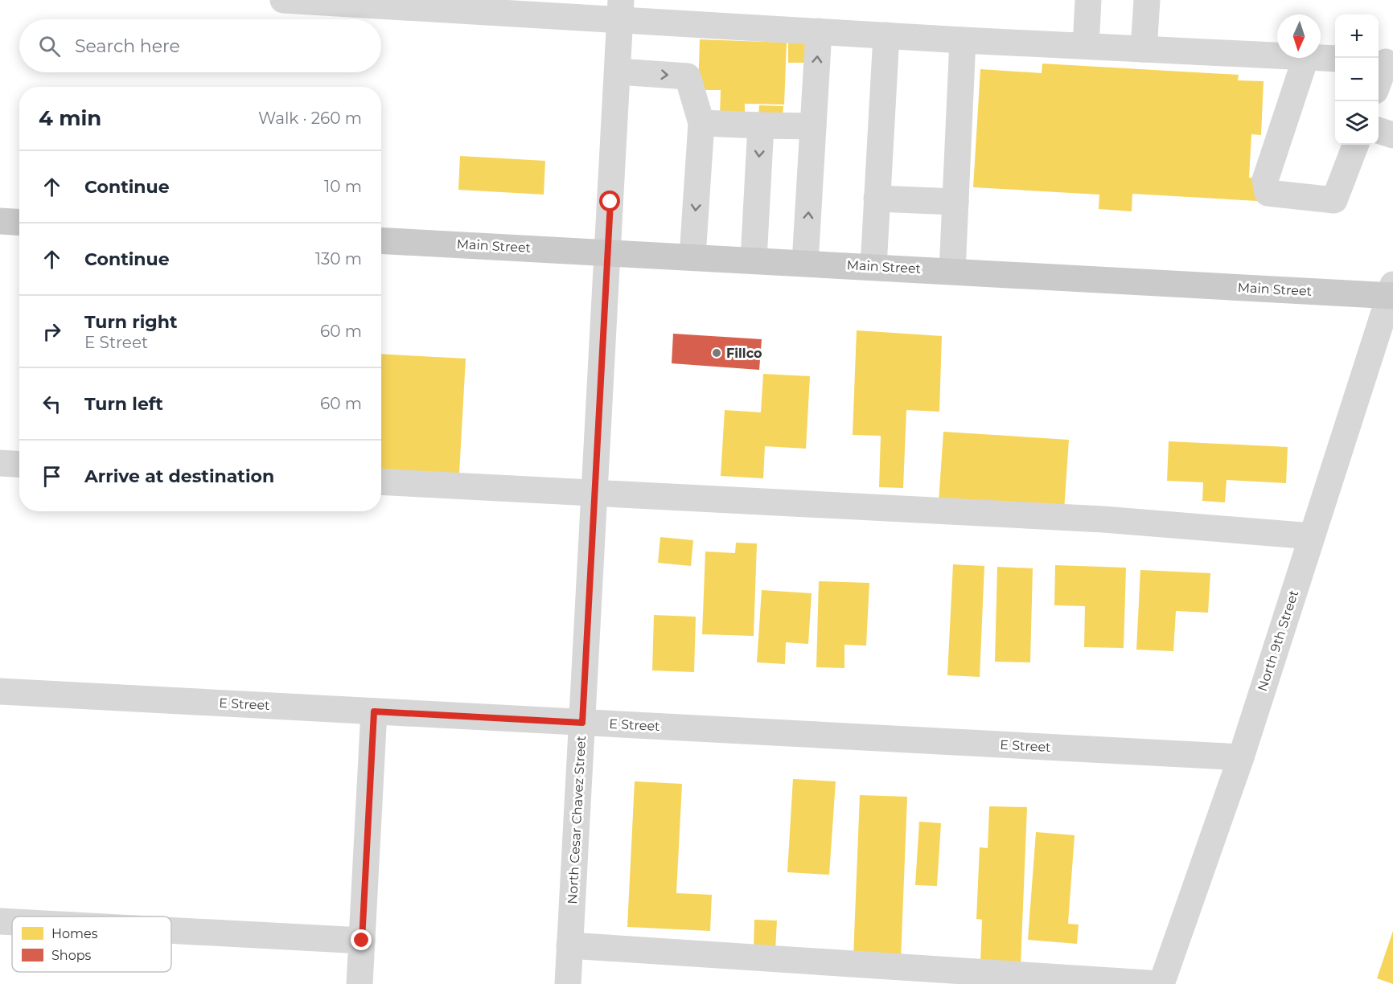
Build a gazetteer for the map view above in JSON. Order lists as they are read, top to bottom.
{
  "streets": {
    "main road": ["Main Street"],
    "street": ["North 9th Street", "E Street", "North Cesar Chavez Street"]
  },
  "crossings": [
    ["Main Street", "North 9th Street"],
    ["Main Street", "North Cesar Chavez Street"],
    ["North 9th Street", "E Street"],
    ["E Street", "North Cesar Chavez Street"]
  ],
  "places": ["Fillco"],
  "legend": ["Homes", "Shops"],
  "north": "bottom",
  "page": {
    "map_buttons": ["+", "−"],
    "search": "Search here",
    "heading": ["4 min", "Walk · 260 m"],
    "list": [
      ["Continue", "10 m"],
      ["Continue", "130 m"],
      ["Turn right", "E Street", "60 m"],
      ["Turn left", "60 m"],
      "Arrive at destination"
    ]
  }
}
